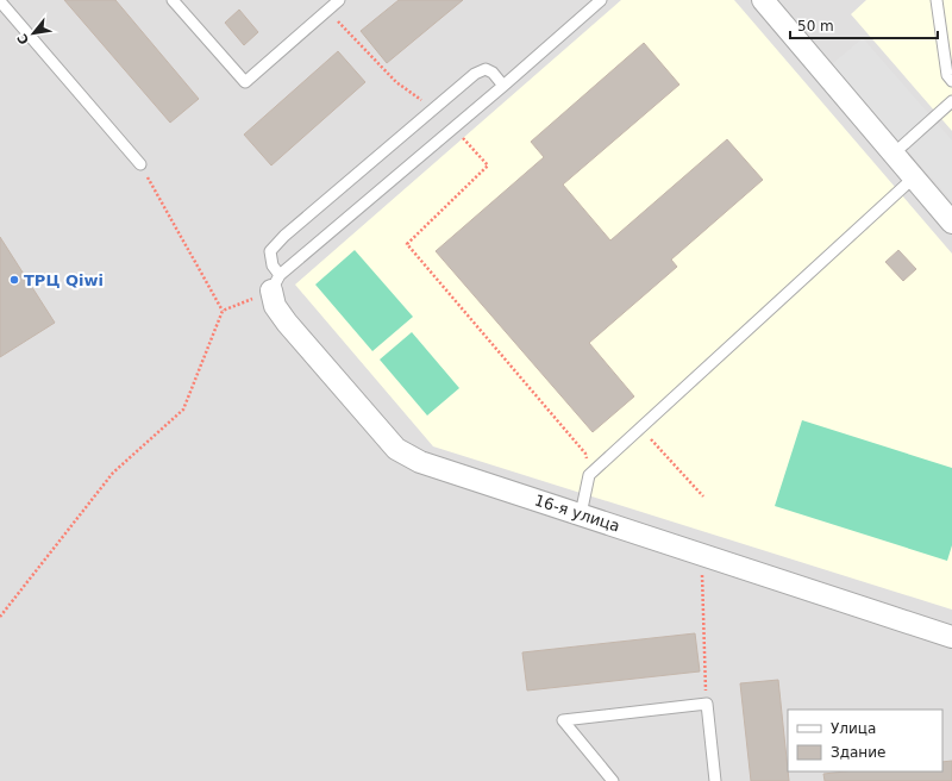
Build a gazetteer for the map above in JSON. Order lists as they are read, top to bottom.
{
  "streets": {
    "street": ["16-я улица"]
  },
  "places": ["ТРЦ Qiwi"],
  "legend": ["Улица", "Здание"],
  "scale_bar": "50 m",
  "north": "bottom left"
}
